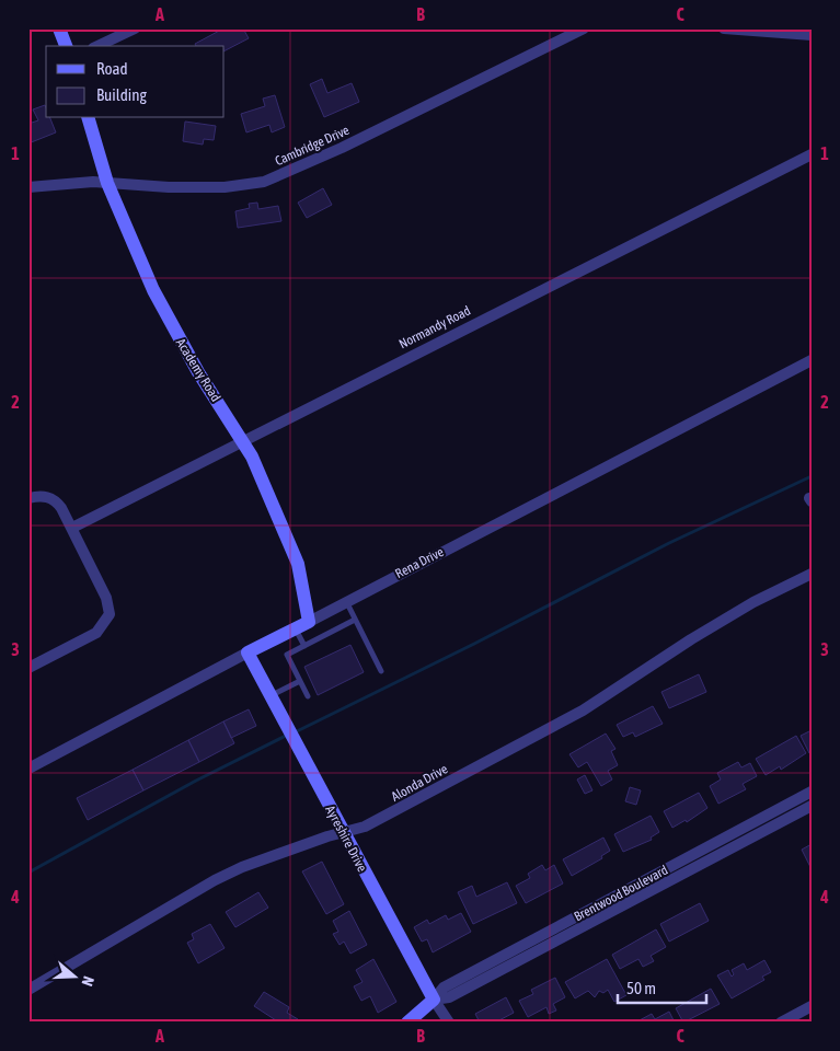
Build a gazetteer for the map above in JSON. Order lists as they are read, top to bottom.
{
  "streets": {
    "street": [
      "Cambridge Drive",
      "Normandy Road",
      "Academy Road",
      "Rena Drive",
      "Alonda Drive",
      "Ayreshire Drive",
      "Brentwood Boulevard"
    ]
  },
  "crossings": [
    ["Cambridge Drive", "Academy Road"],
    ["Normandy Road", "Academy Road"],
    ["Academy Road", "Rena Drive"],
    ["Rena Drive", "Ayreshire Drive"],
    ["Alonda Drive", "Ayreshire Drive"],
    ["Ayreshire Drive", "Brentwood Boulevard"]
  ],
  "legend": ["Road", "Building"],
  "scale_bar": "50 m",
  "north": "right",
  "grid": {
    "columns": ["A", "B", "C"],
    "rows": [
      "1",
      "2",
      "3",
      "4"
    ]
  }
}
